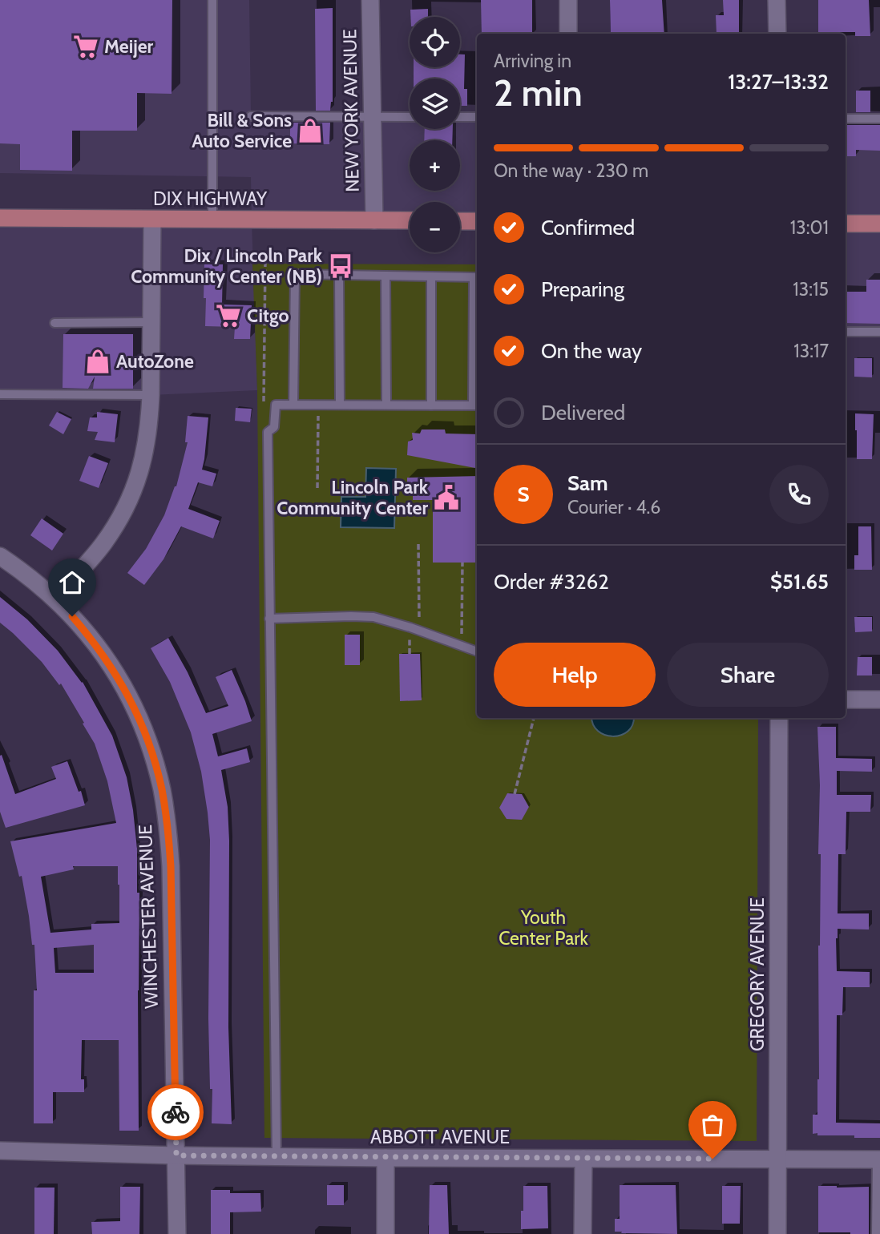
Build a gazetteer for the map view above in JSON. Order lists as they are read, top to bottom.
{
  "streets": {
    "main road": ["DIX HIGHWAY"],
    "street": [
      "NEW YORK AVENUE",
      "WINCHESTER AVENUE",
      "GREGORY AVENUE",
      "ABBOTT AVENUE"
    ]
  },
  "crossings": [
    ["NEW YORK AVENUE", "DIX HIGHWAY"],
    ["WINCHESTER AVENUE", "ABBOTT AVENUE"],
    ["GREGORY AVENUE", "ABBOTT AVENUE"]
  ],
  "parks": ["Youth Center Park"],
  "places": {
    "supermarket": ["Meijer", "Citgo"],
    "shop": ["Bill & Sons Auto Service", "AutoZone"],
    "bus stop": ["Dix / Lincoln Park Community Center (NB)"],
    "public building": ["Lincoln Park Community Center"]
  },
  "page": {
    "map_buttons": ["+", "−"],
    "heading": ["2 min", "Arriving in", "13:27–13:32"],
    "panel": [
      "Sam",
      "Courier · 4.6",
      "Order #3262",
      "$51.65"
    ],
    "bar": "On the way · 230 m",
    "list": [
      ["Confirmed", "13:01"],
      ["Preparing", "13:15"],
      ["On the way", "13:17"],
      "Delivered"
    ],
    "round": "S",
    "buttons": ["Help", "Share"]
  }
}
